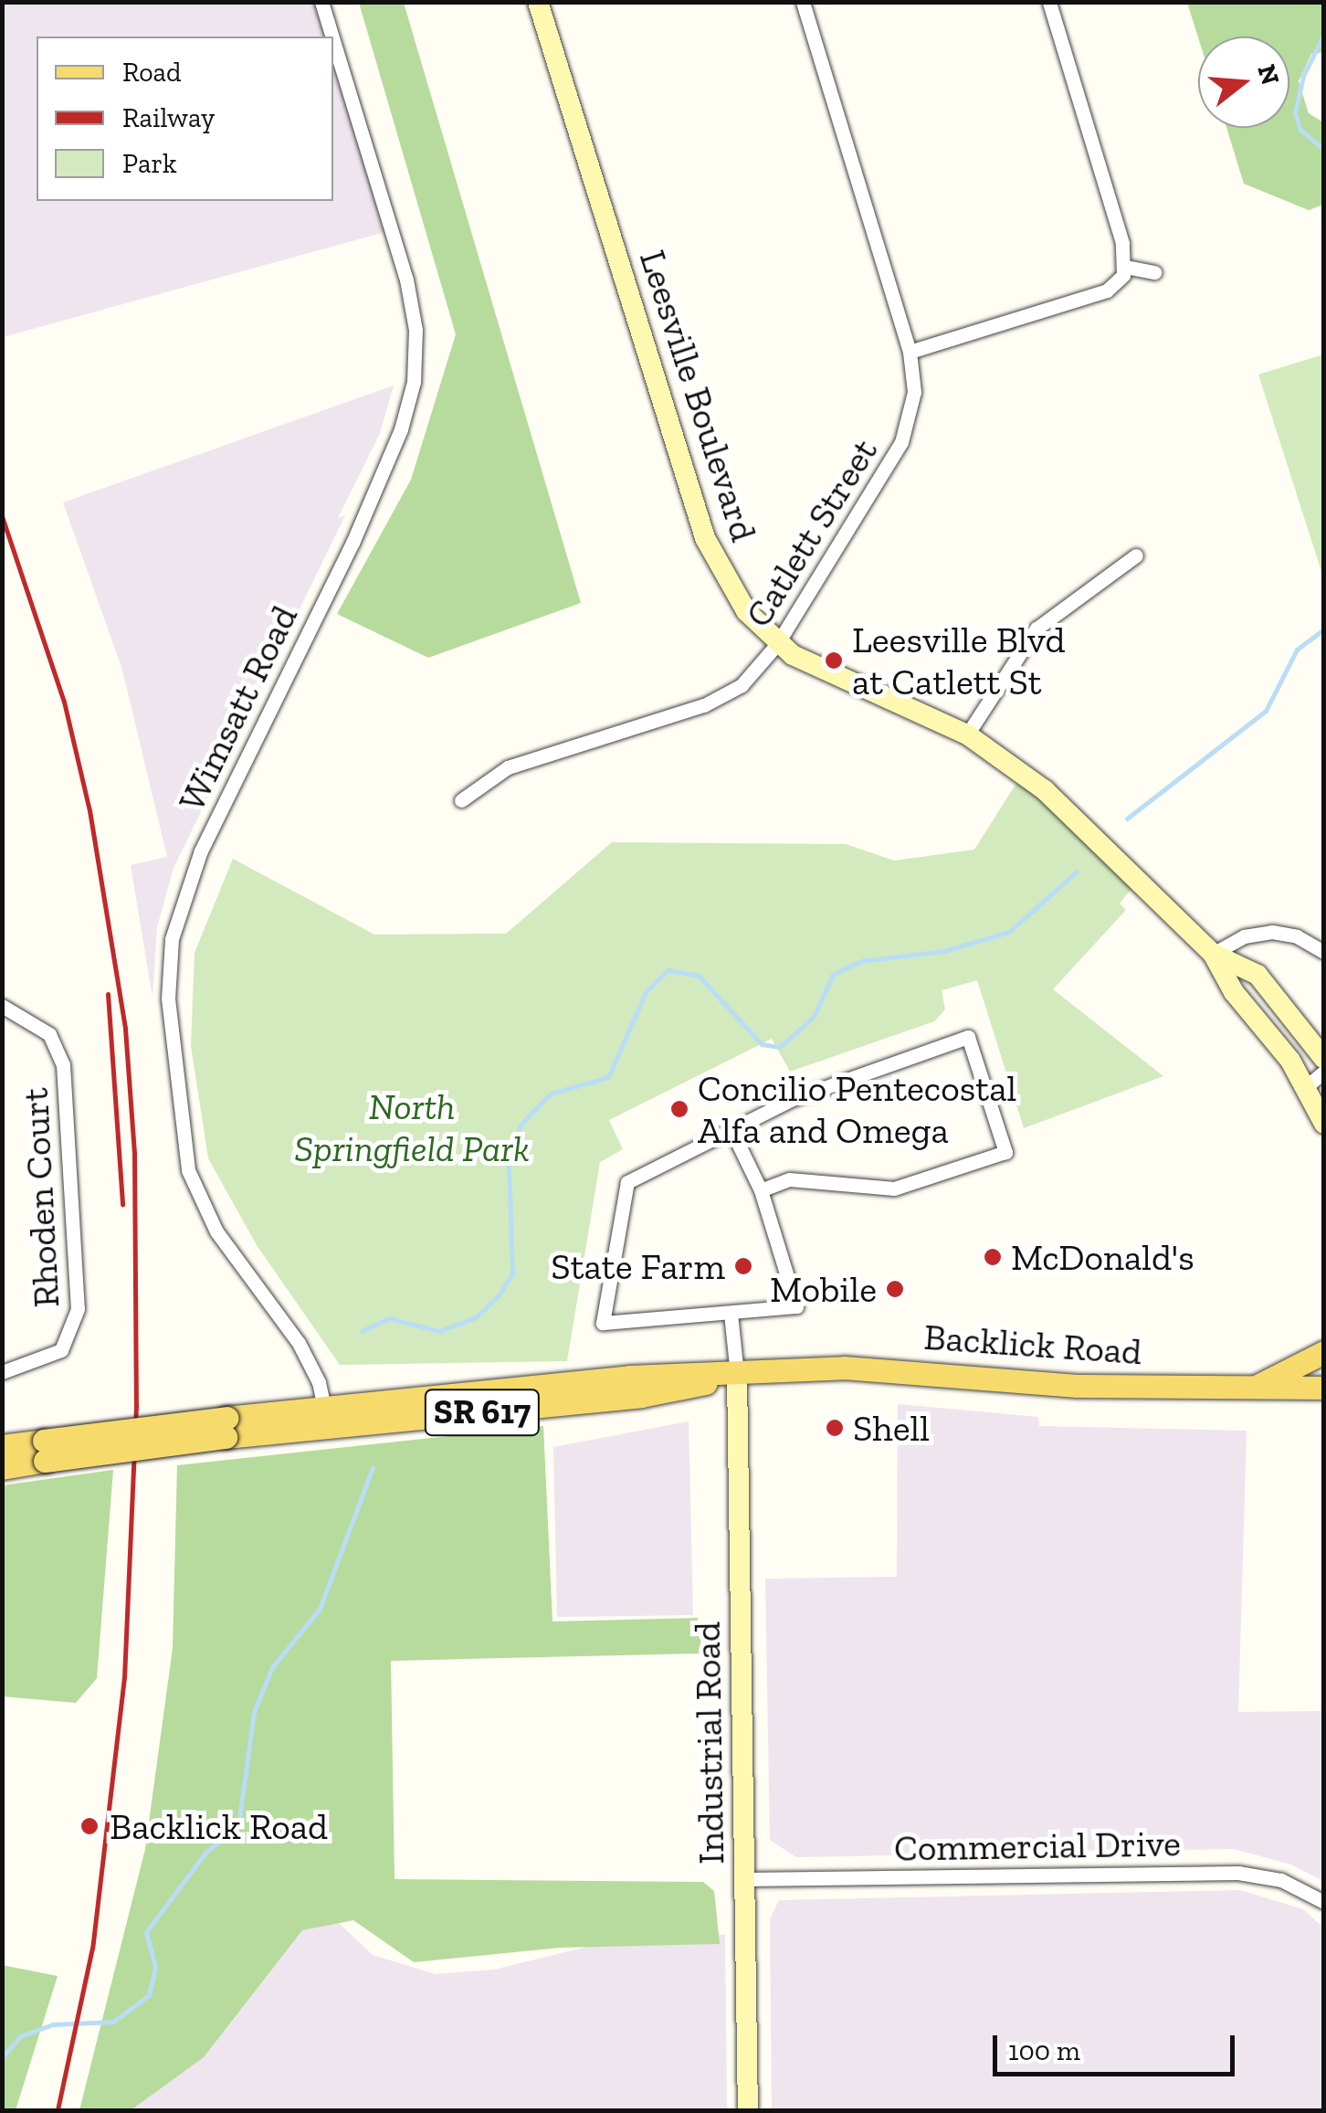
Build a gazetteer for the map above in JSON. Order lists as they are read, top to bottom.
{
  "streets": {
    "main road": ["Backlick Road", "SR 617"],
    "street": [
      "Leesville Boulevard",
      "Catlett Street",
      "Wimsatt Road",
      "Rhoden Court",
      "Industrial Road",
      "Commercial Drive"
    ]
  },
  "crossings": [
    ["Leesville Boulevard", "Catlett Street"],
    ["Wimsatt Road", "Backlick Road"],
    ["Backlick Road", "Industrial Road"],
    ["Industrial Road", "Commercial Drive"]
  ],
  "parks": ["North Springfield Park"],
  "places": [
    "Leesville Blvd at Catlett St",
    "Concilio Pentecostal Alfa and Omega",
    "McDonald's",
    "State Farm",
    "Mobile",
    "Shell",
    "Backlick Road"
  ],
  "legend": ["Road", "Railway", "Park"],
  "scale_bar": "100 m",
  "north": "right"
}
